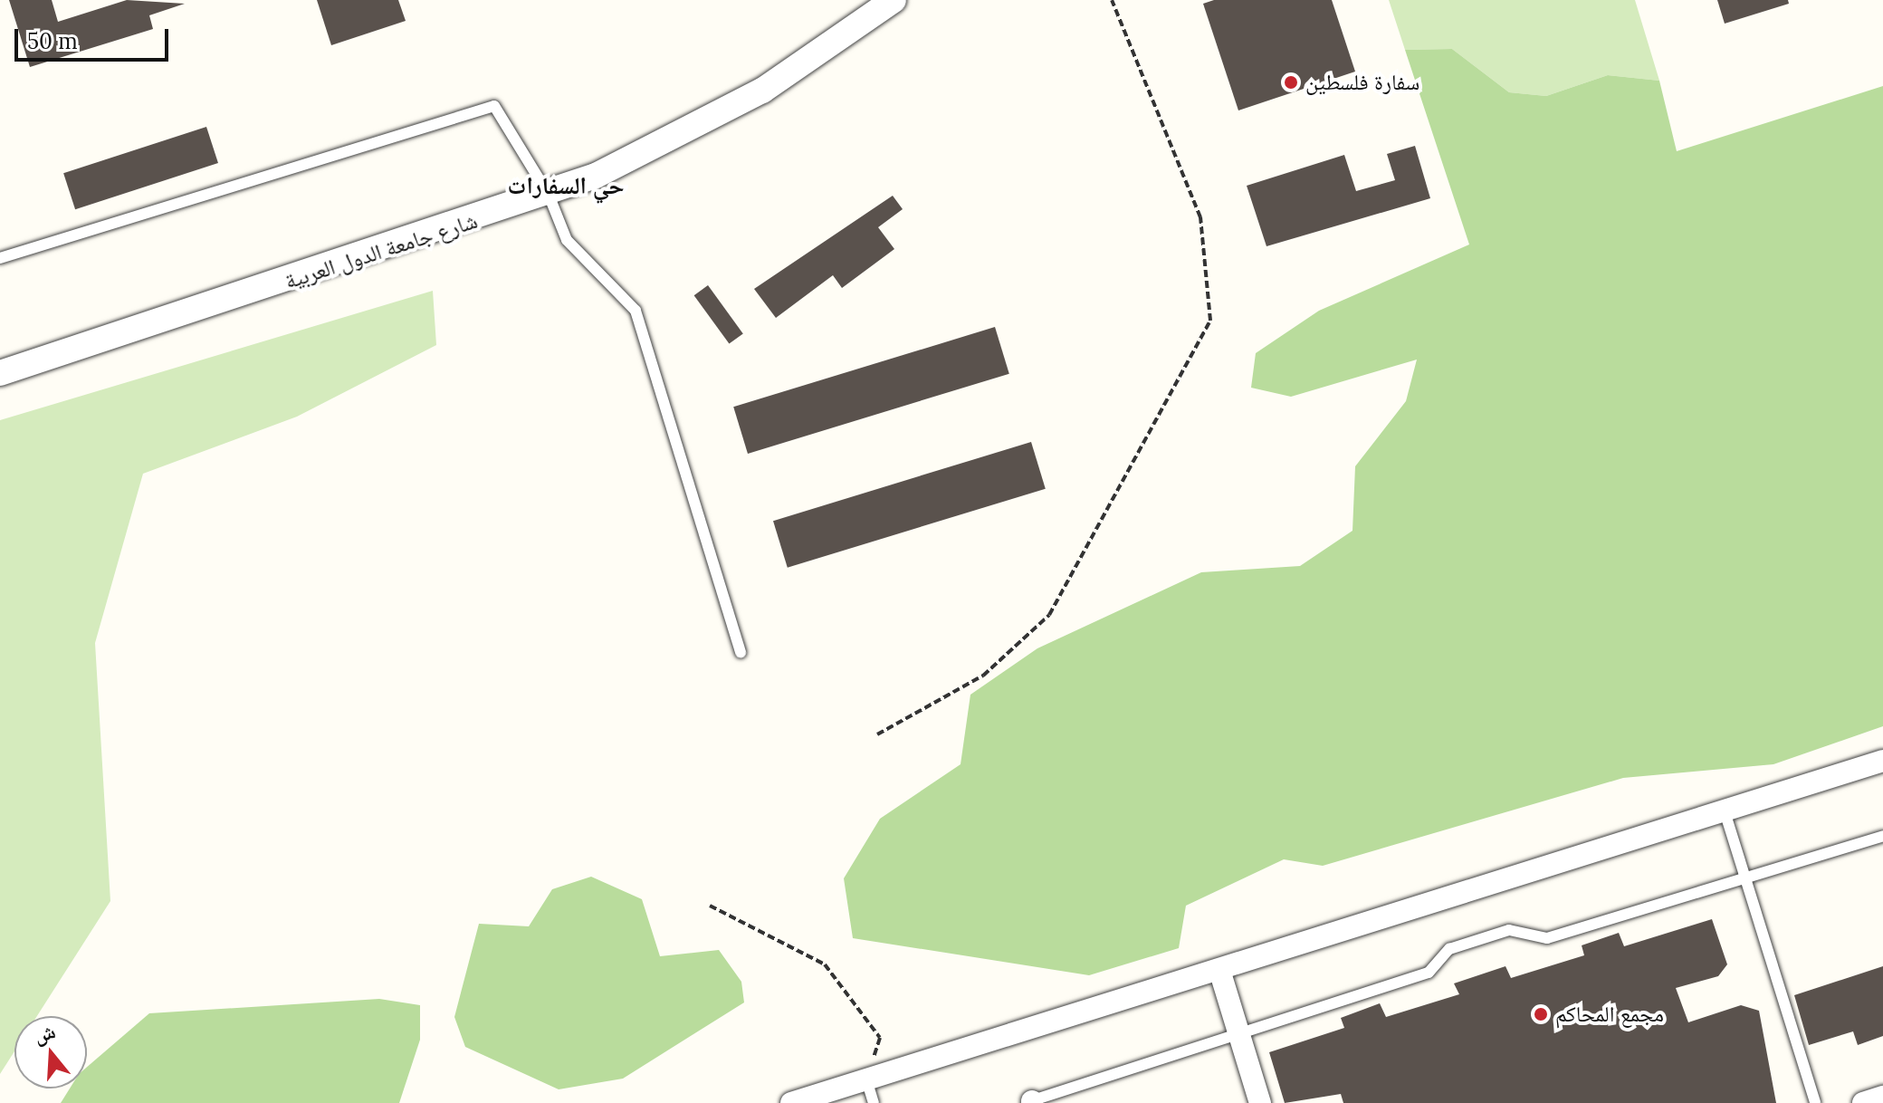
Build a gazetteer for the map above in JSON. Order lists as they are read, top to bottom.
{
  "streets": {
    "street": ["شارع جامعة الدول العربية"]
  },
  "districts": ["حي السفارات"],
  "places": ["سفارة فلسطين", "مجمع المحاكم"],
  "scale_bar": "50 m",
  "north": "top"
}
